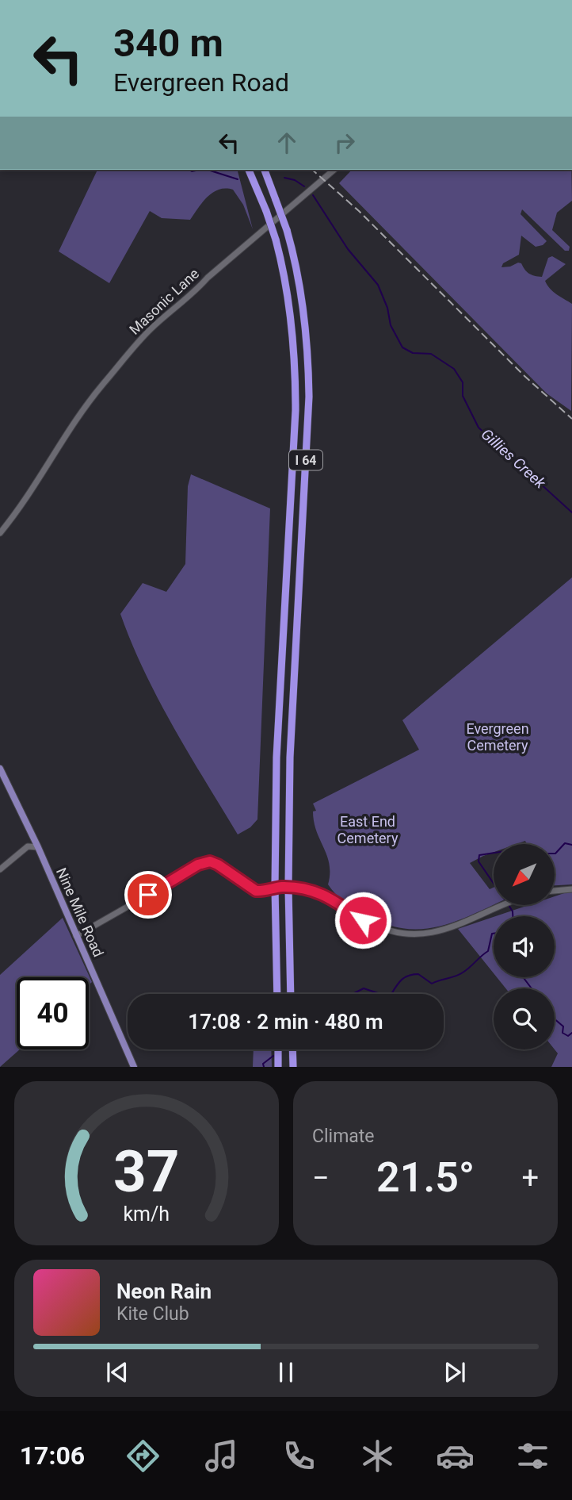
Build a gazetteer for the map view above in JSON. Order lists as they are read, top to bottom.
{
  "streets": {
    "highway": ["I 64"],
    "main road": ["Nine Mile Road"],
    "street": ["Masonic Lane"]
  },
  "water": ["Gillies Creek"],
  "parks": ["Evergreen Cemetery", "East End Cemetery"],
  "north": "bottom left",
  "page": {
    "turn": ["340 m", "Evergreen Road"],
    "limit": "40",
    "trip": "17:08 · 2 min · 480 m",
    "tile": "Climate",
    "heat": ["−", "21.5°", "+"],
    "song": ["Neon Rain", "Kite Club"],
    "tabs": "17:06",
    "gauge": ["37", "km/h"]
  }
}
